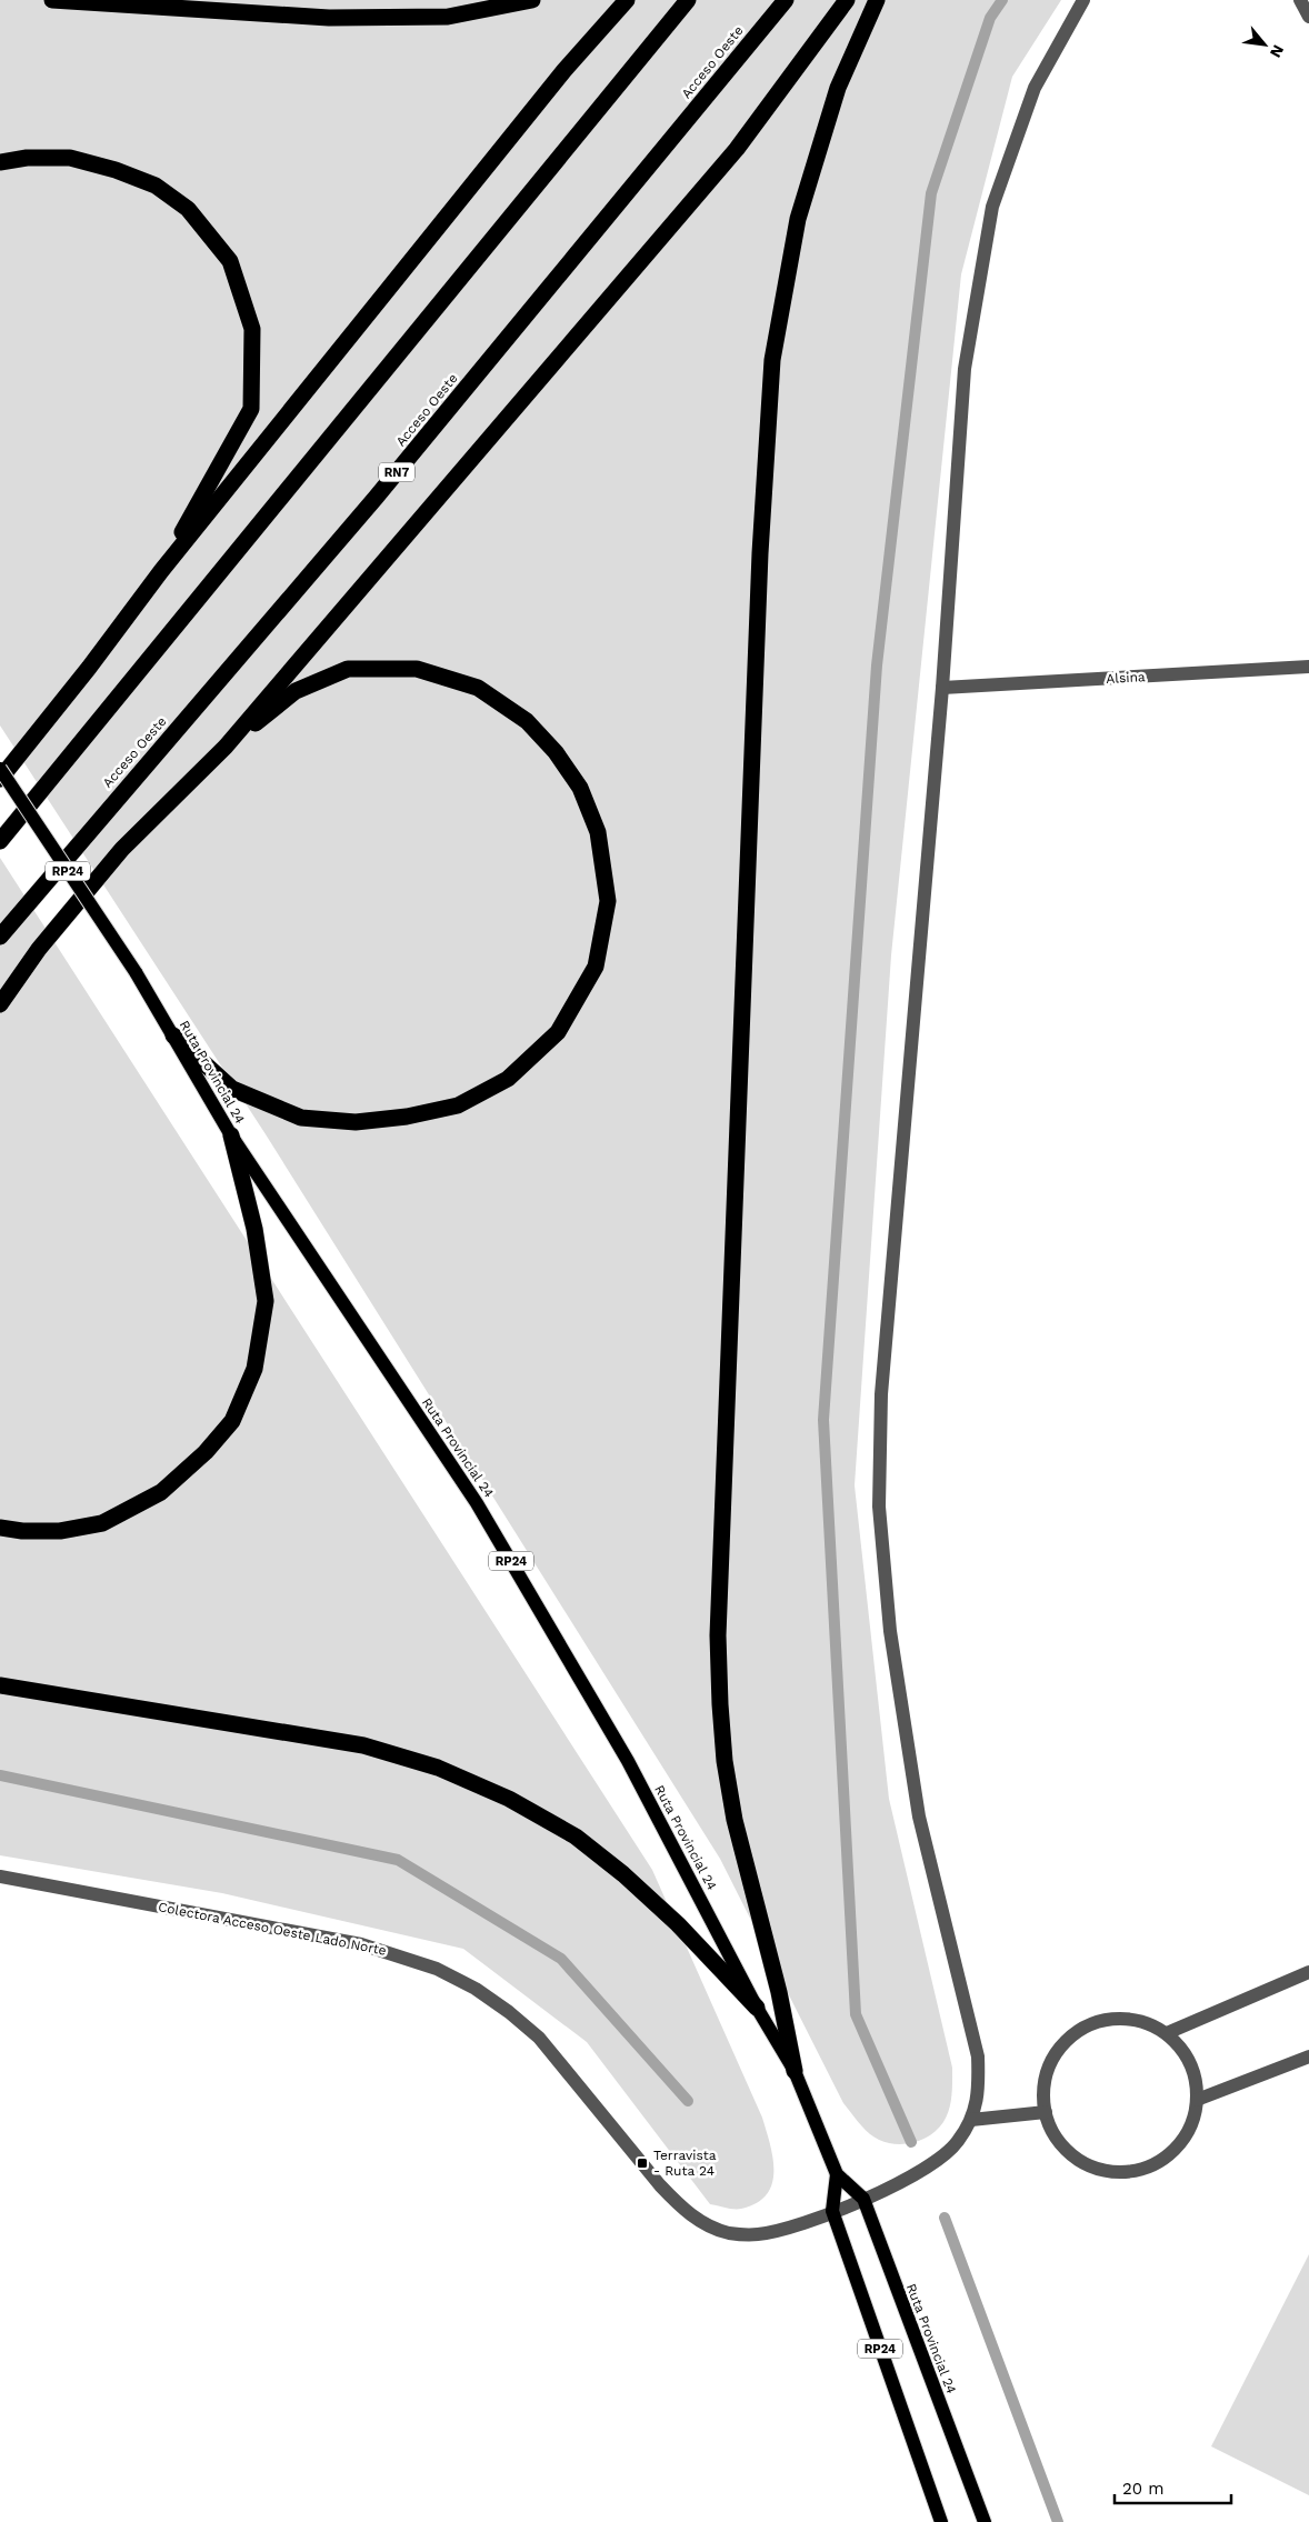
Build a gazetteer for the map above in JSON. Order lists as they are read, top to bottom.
{
  "streets": {
    "highway": ["Acceso Oeste", "RN7"],
    "main road": ["RP24", "Ruta Provincial 24"],
    "street": ["Alsina", "Colectora Acceso Oeste Lado Norte"]
  },
  "crossings": [
    ["Alsina", "Colectora Acceso Oeste Lado Norte"],
    ["Ruta Provincial 24", "Colectora Acceso Oeste Lado Norte"]
  ],
  "places": {
    "transit": ["Terravista - Ruta 24"]
  },
  "scale_bar": "20 m",
  "north": "bottom right"
}
